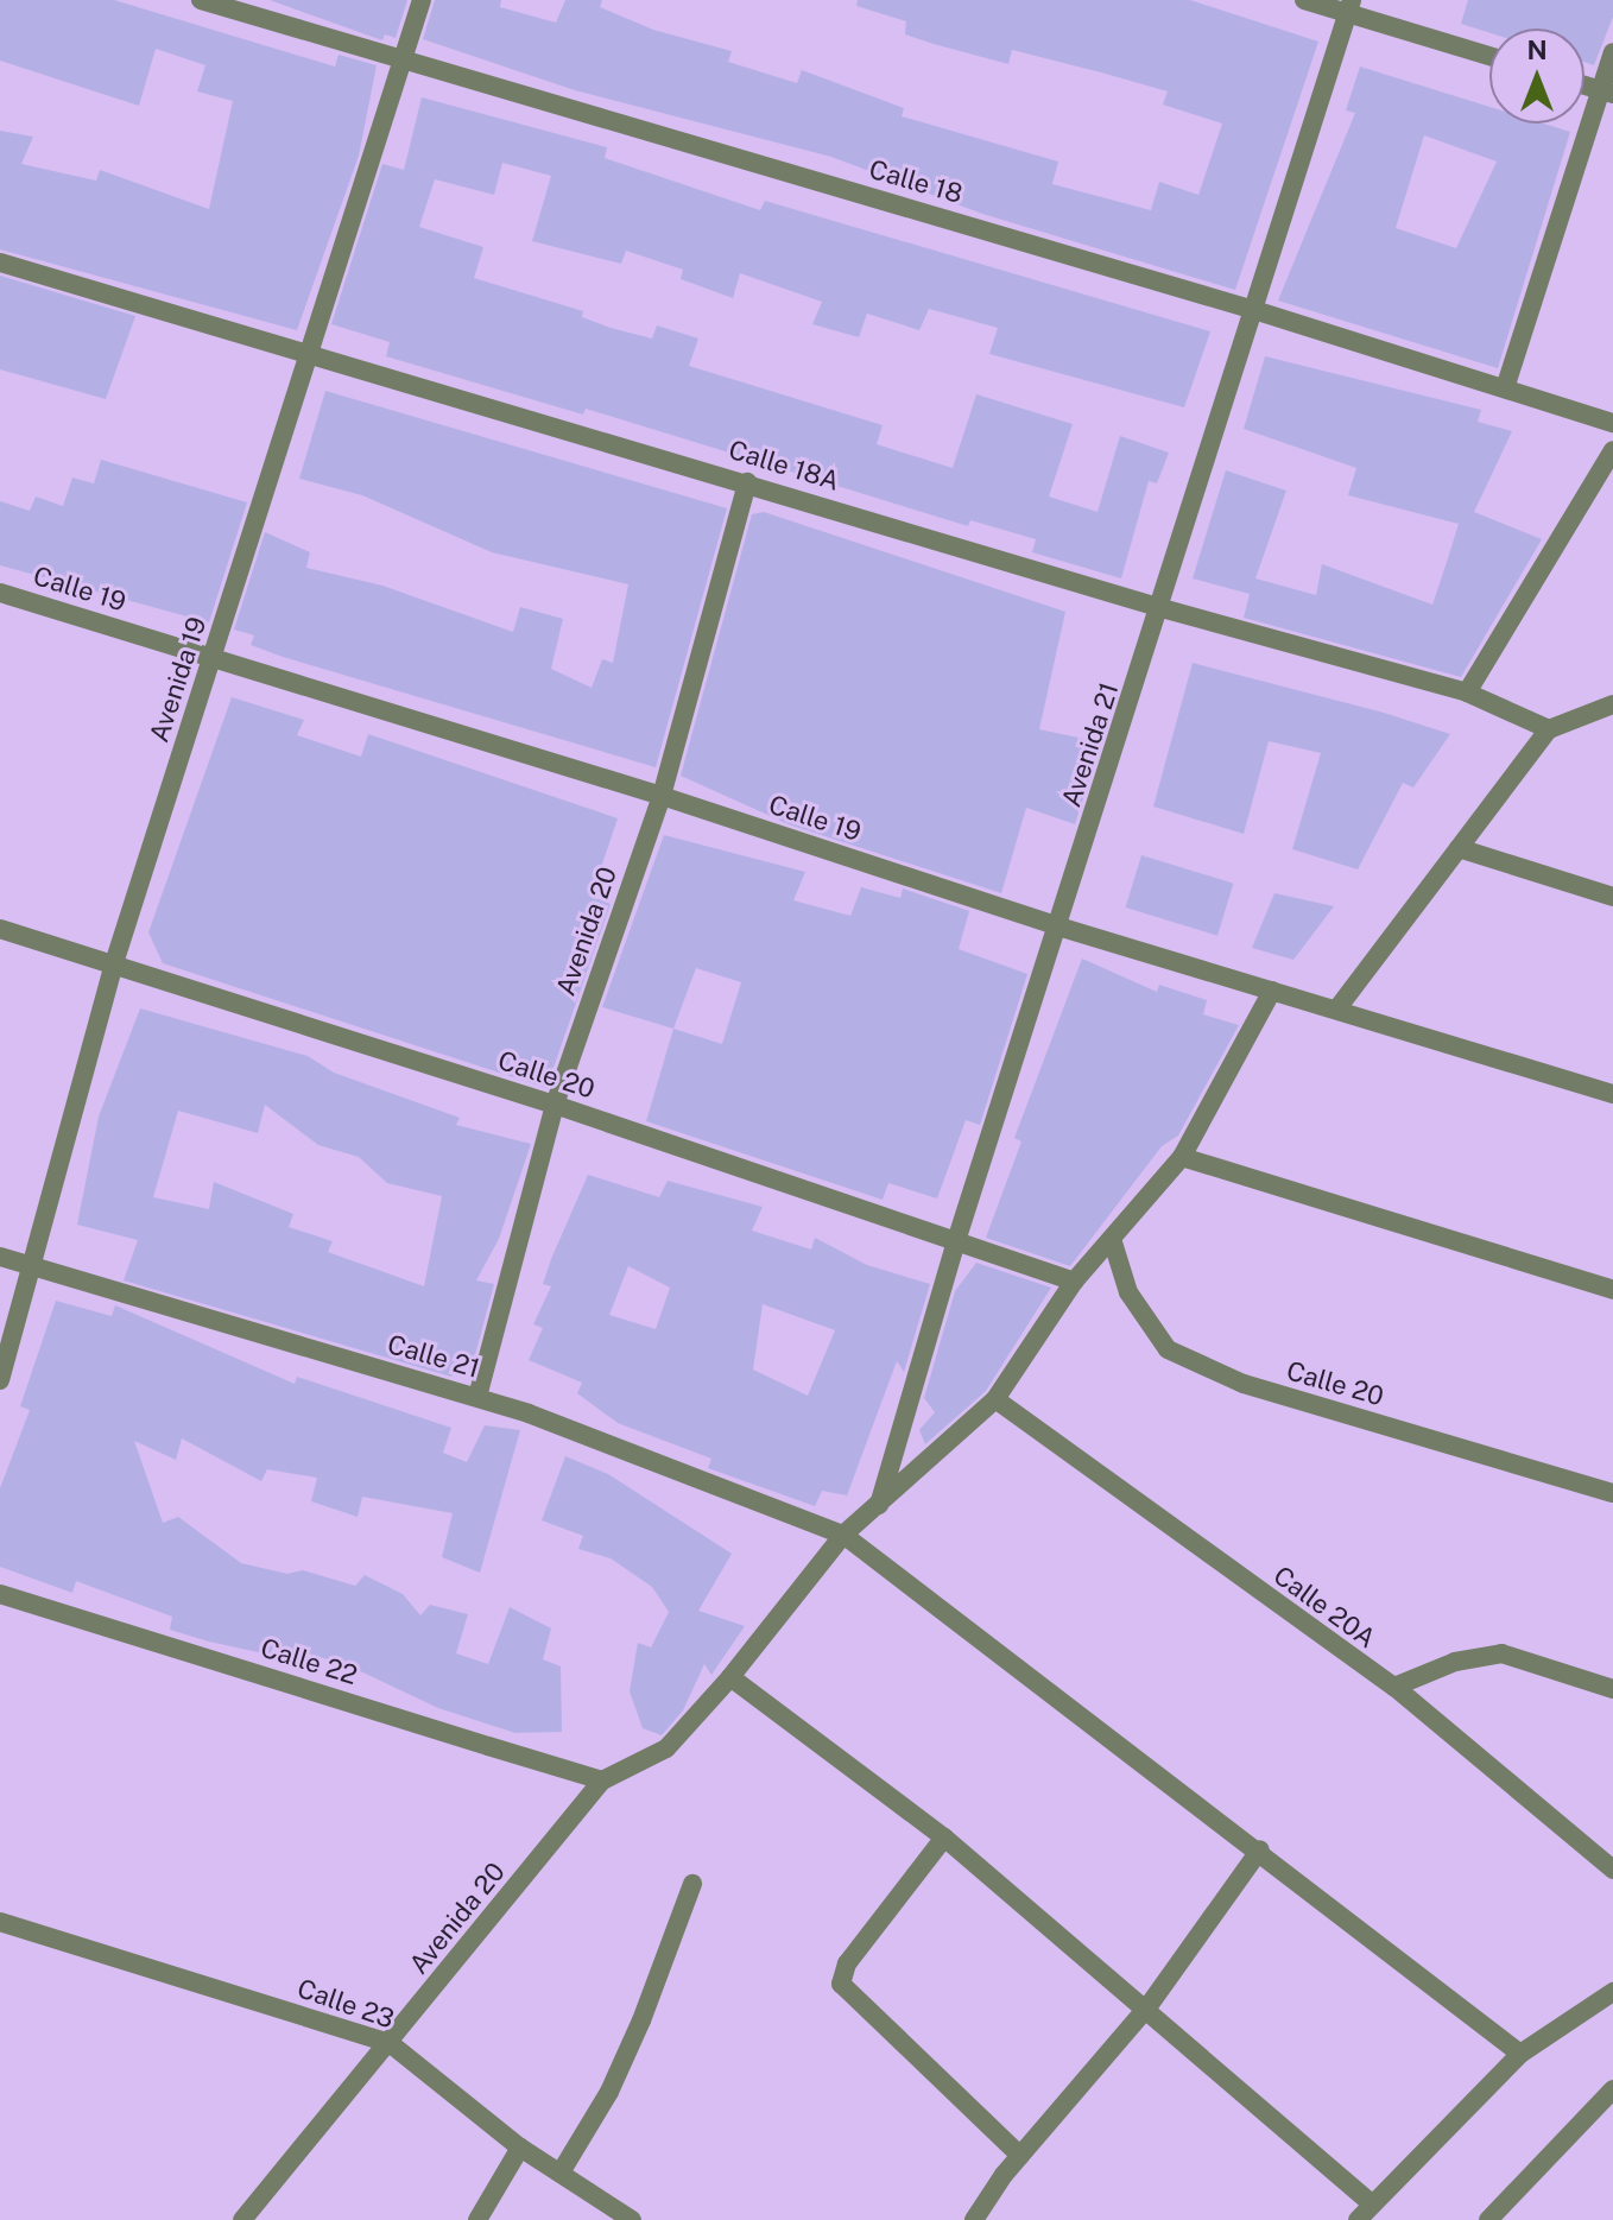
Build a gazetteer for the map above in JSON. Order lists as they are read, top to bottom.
{
  "streets": {
    "street": [
      "Calle 18",
      "Calle 18A",
      "Calle 19",
      "Avenida 19",
      "Avenida 21",
      "Avenida 20",
      "Calle 20",
      "Calle 21",
      "Calle 20A",
      "Calle 22",
      "Calle 23"
    ]
  },
  "crossings": [
    ["Calle 18", "Avenida 19"],
    ["Calle 18", "Avenida 21"],
    ["Calle 18A", "Avenida 19"],
    ["Calle 18A", "Avenida 21"],
    ["Calle 18A", "Avenida 20"],
    ["Calle 19", "Avenida 19"],
    ["Calle 19", "Avenida 21"],
    ["Calle 19", "Avenida 20"],
    ["Avenida 19", "Calle 20"],
    ["Avenida 19", "Calle 21"],
    ["Avenida 21", "Calle 20"],
    ["Avenida 20", "Calle 20"],
    ["Avenida 20", "Calle 21"],
    ["Avenida 20", "Calle 22"],
    ["Avenida 20", "Calle 23"]
  ],
  "north": "top"
}
